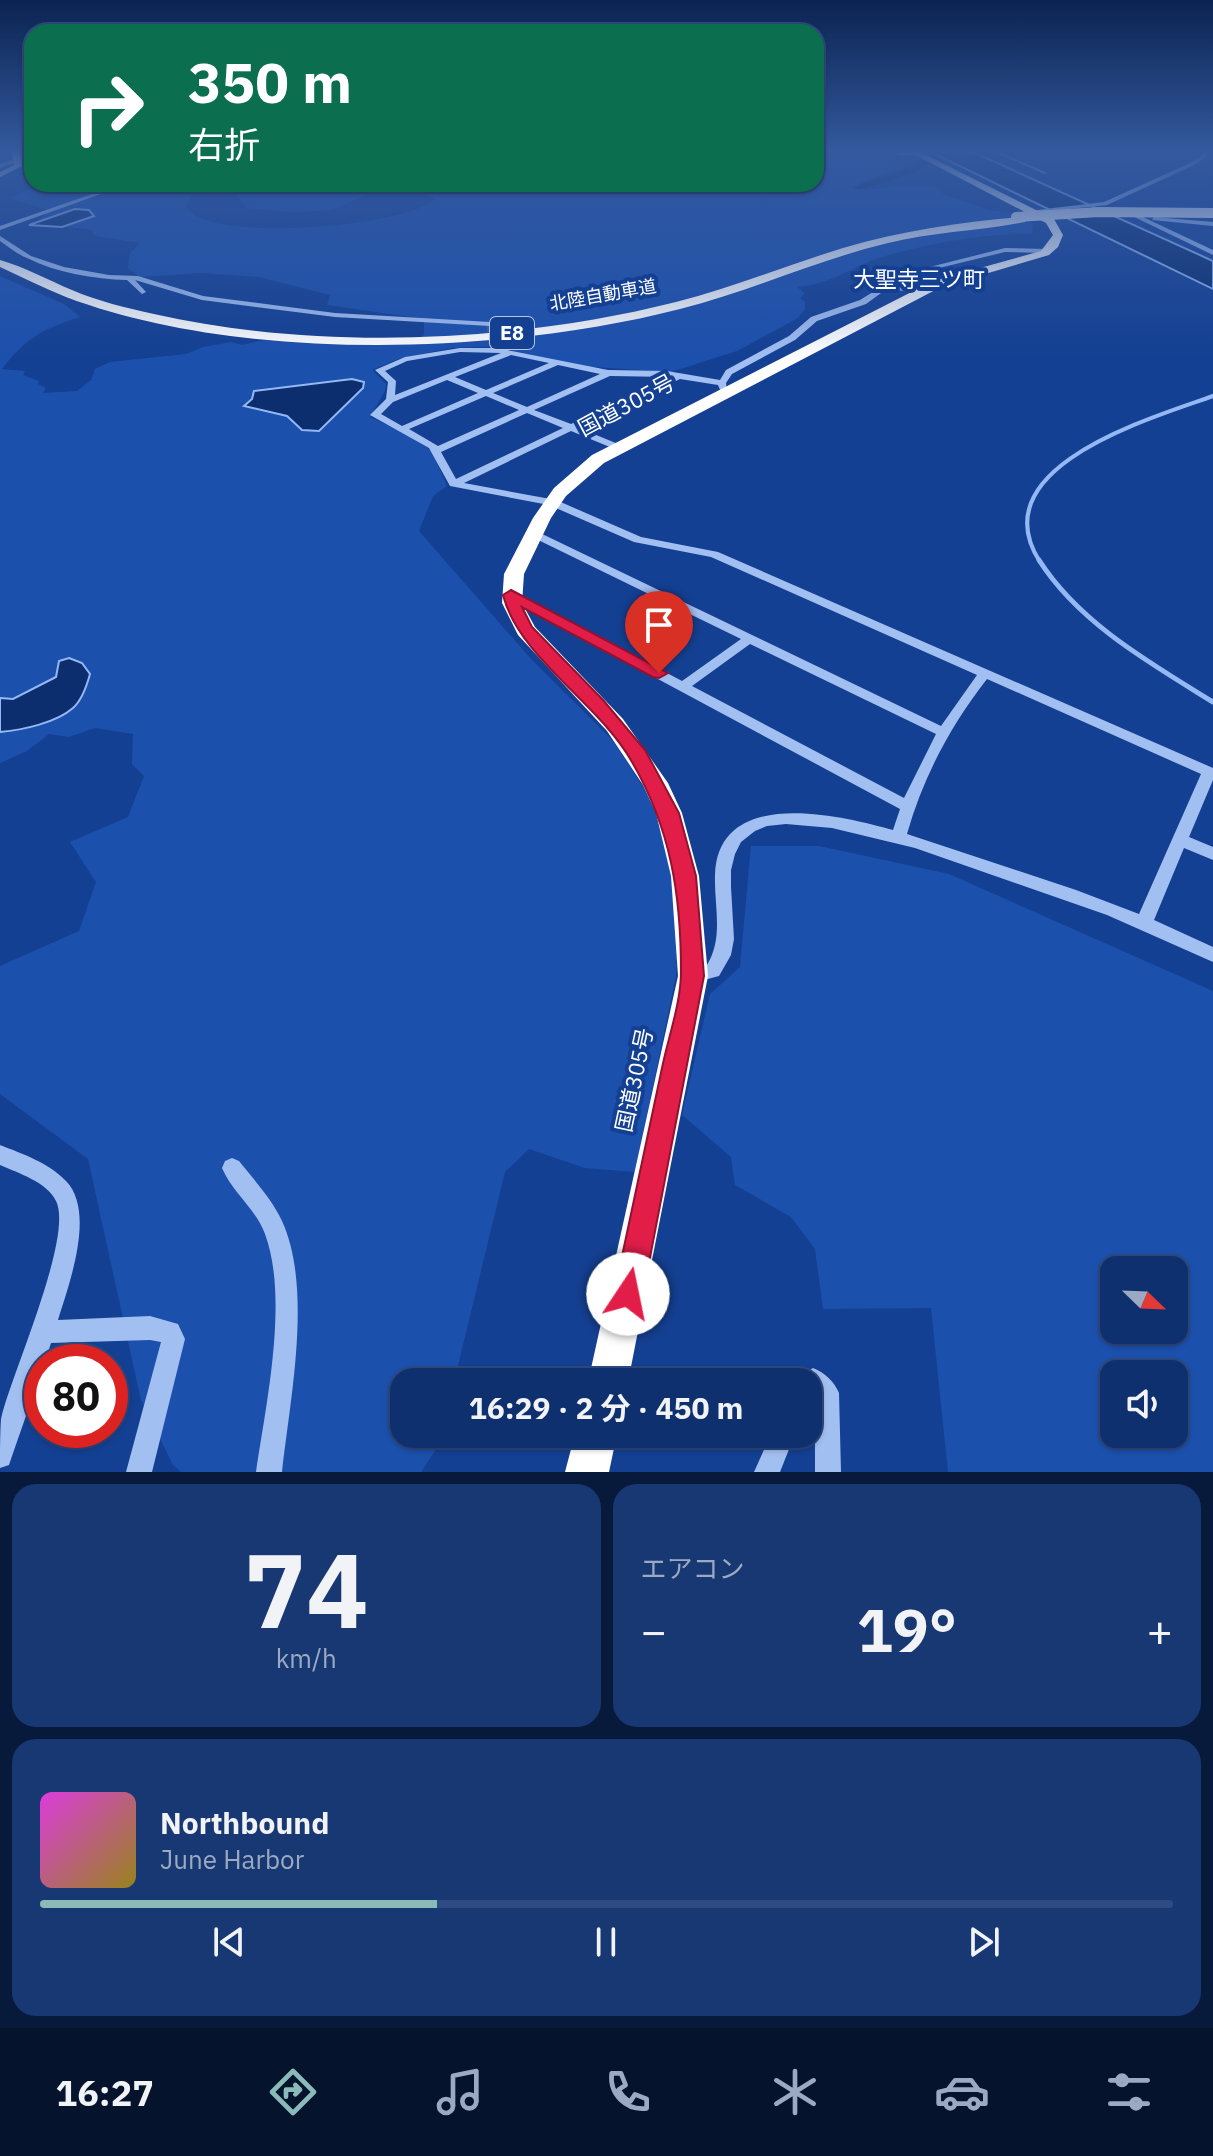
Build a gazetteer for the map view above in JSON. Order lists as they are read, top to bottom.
{
  "streets": {
    "highway": ["北陸自動車道", "E8", "国道305号"]
  },
  "districts": ["大聖寺三ツ町"],
  "north": "bottom right",
  "page": {
    "turn": ["350 m", "右折"],
    "limit": "80",
    "trip": "16:29 · 2 分 · 450 m",
    "tile": [
      ["74", "km/h"],
      "エアコン"
    ],
    "heat": ["−", "19°", "+"],
    "song": ["Northbound", "June Harbor"],
    "tabs": "16:27"
  }
}
